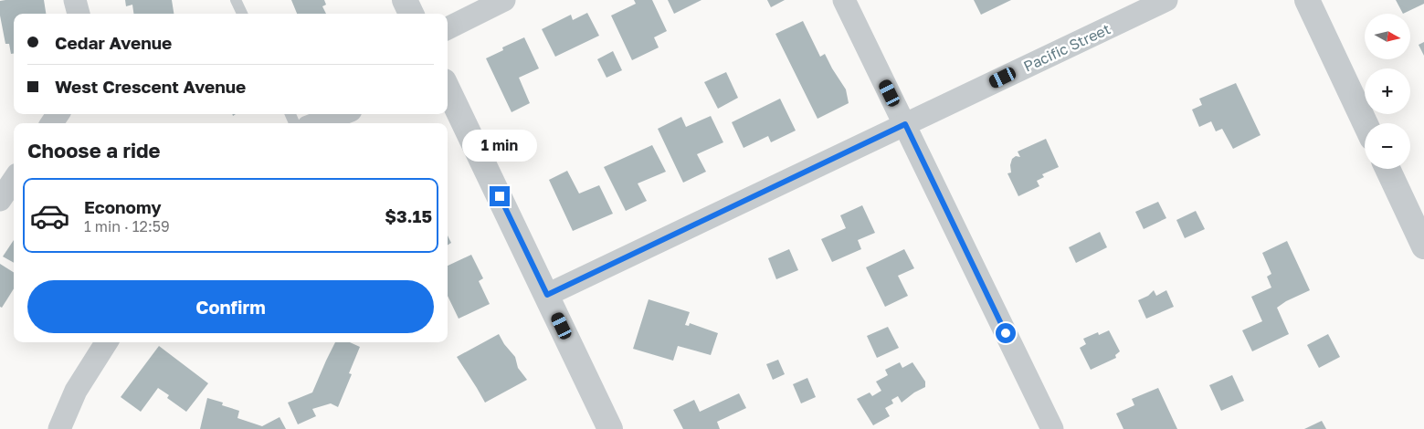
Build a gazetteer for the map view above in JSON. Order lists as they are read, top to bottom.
{
  "streets": {
    "street": ["Pacific Street"]
  },
  "north": "right",
  "page": {
    "map_buttons": ["+", "−"],
    "banner": ["Cedar Avenue", "West Crescent Avenue"],
    "heading": "Choose a ride",
    "bubble": "1 min",
    "list": [
      {
        "name": "Economy",
        "note": "1 min · 12:59",
        "value": "$3.15"
      }
    ],
    "buttons": "Confirm"
  }
}
